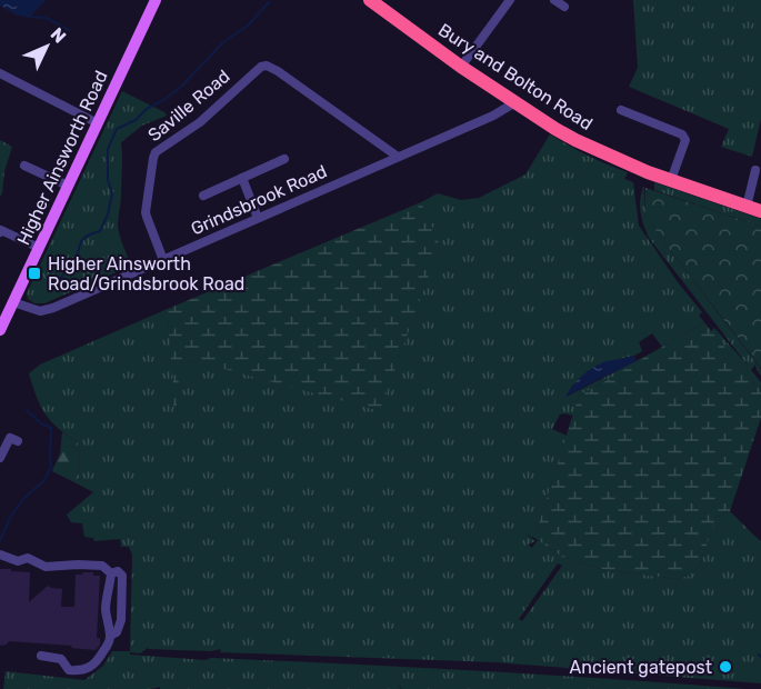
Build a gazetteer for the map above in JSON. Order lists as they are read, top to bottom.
{
  "streets": {
    "highway": ["Bury and Bolton Road"],
    "main road": ["Higher Ainsworth Road"],
    "street": ["Saville Road", "Grindsbrook Road"]
  },
  "crossings": [
    ["Bury and Bolton Road", "Grindsbrook Road"],
    ["Saville Road", "Grindsbrook Road"],
    ["Higher Ainsworth Road", "Grindsbrook Road"]
  ],
  "places": {
    "transit": ["Higher Ainsworth Road/Grindsbrook Road"],
    "other": ["Ancient gatepost"]
  },
  "north": "top right"
}
